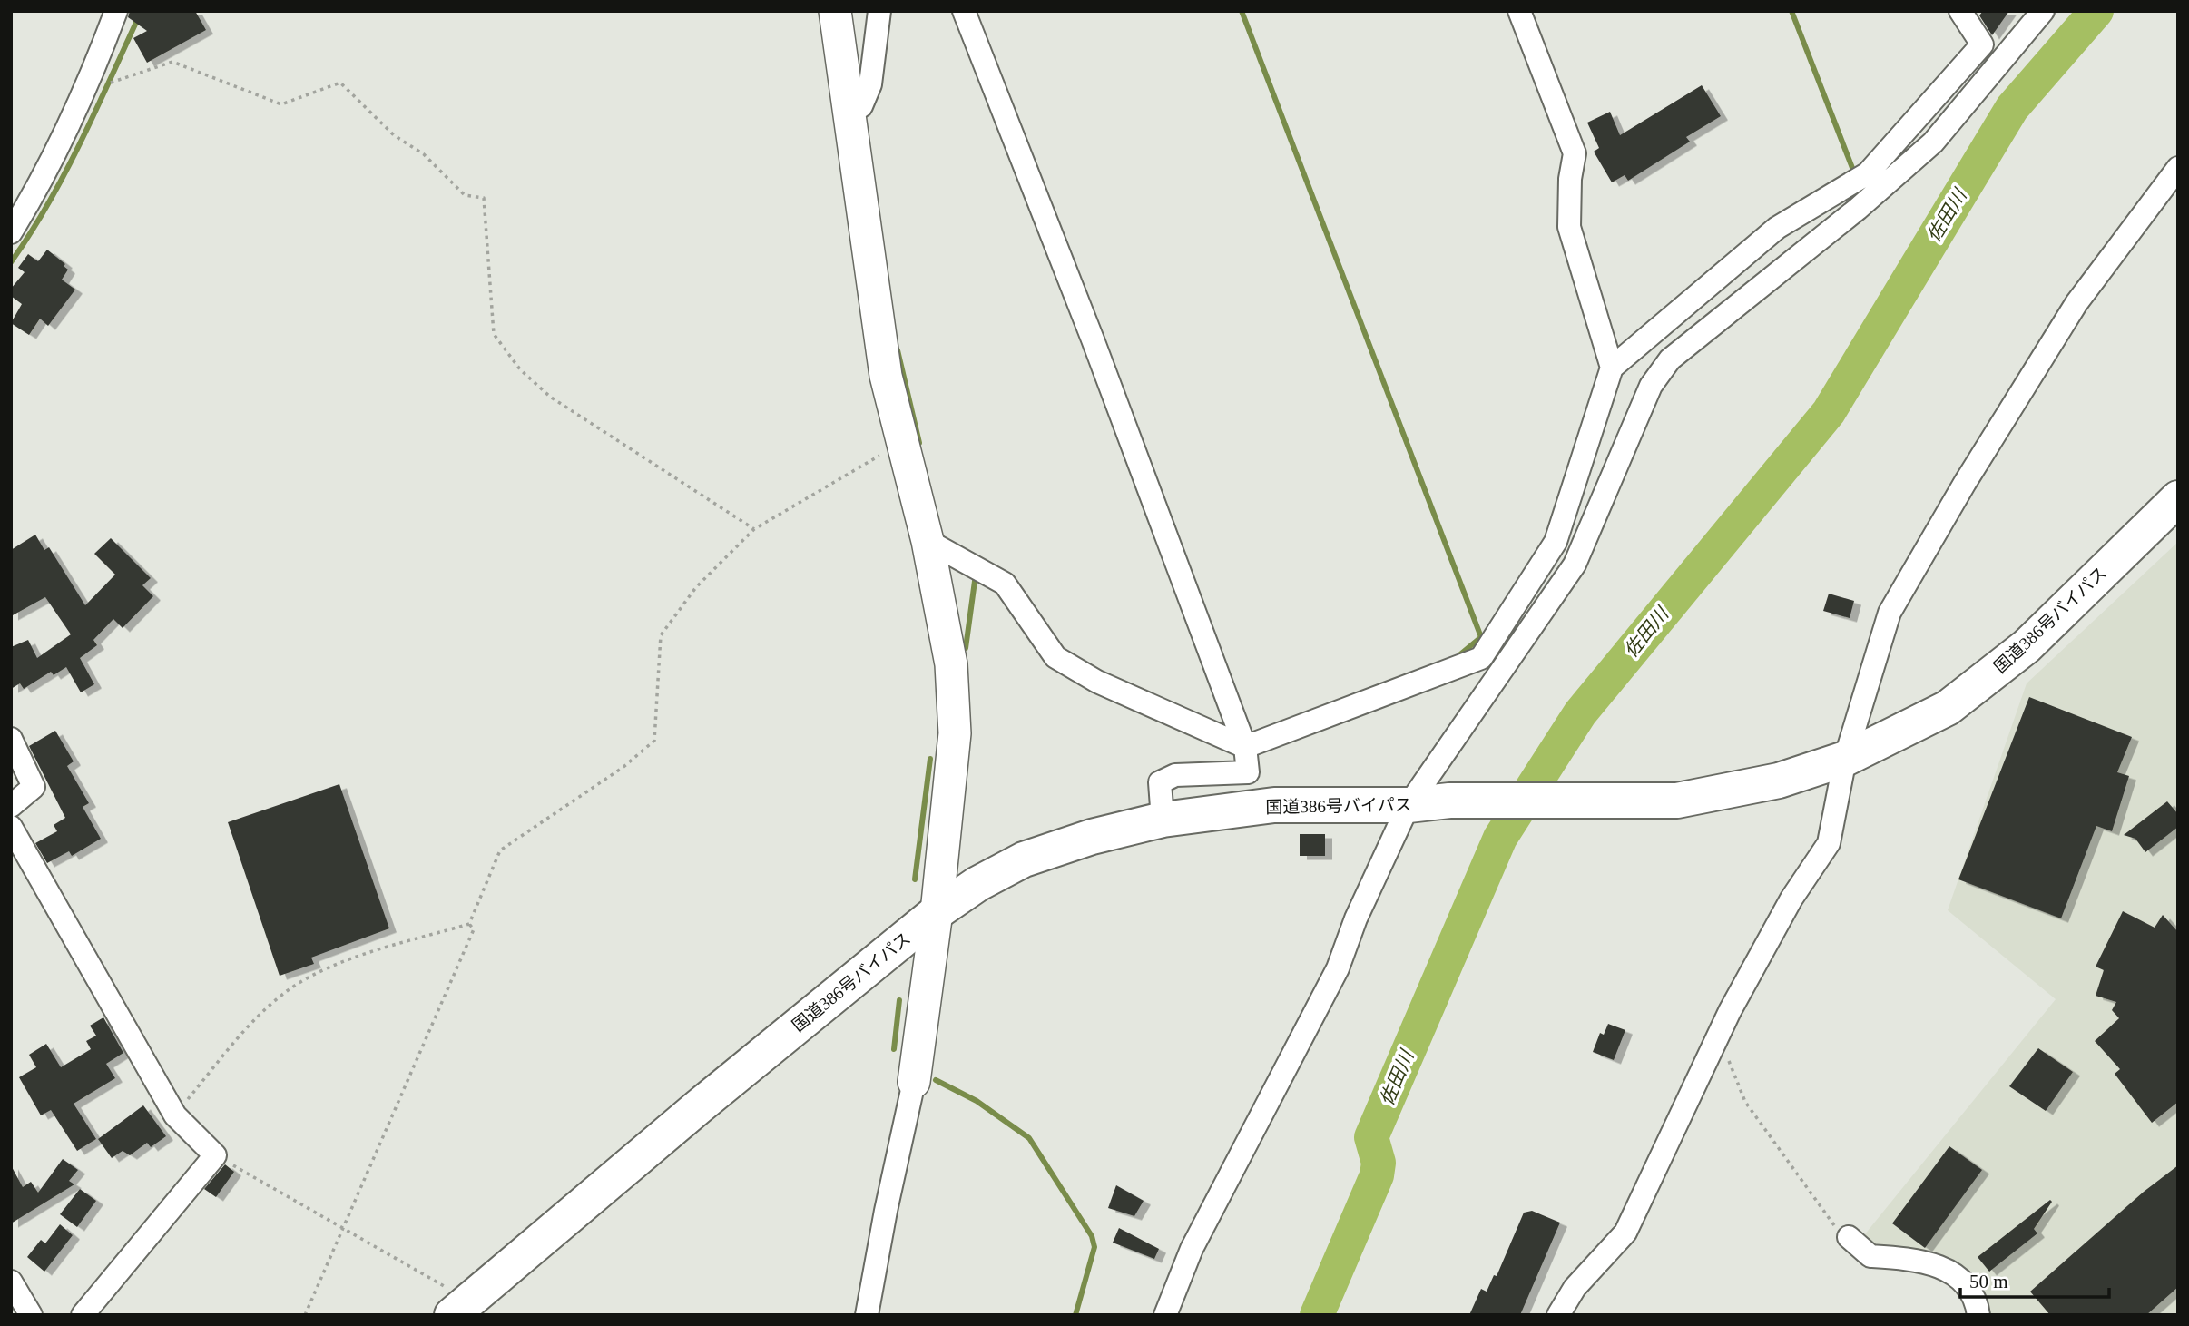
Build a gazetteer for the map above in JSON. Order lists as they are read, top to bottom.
{
  "streets": {
    "highway": ["国道386号バイパス"]
  },
  "water": ["佐田川"],
  "scale_bar": "50 m"
}
